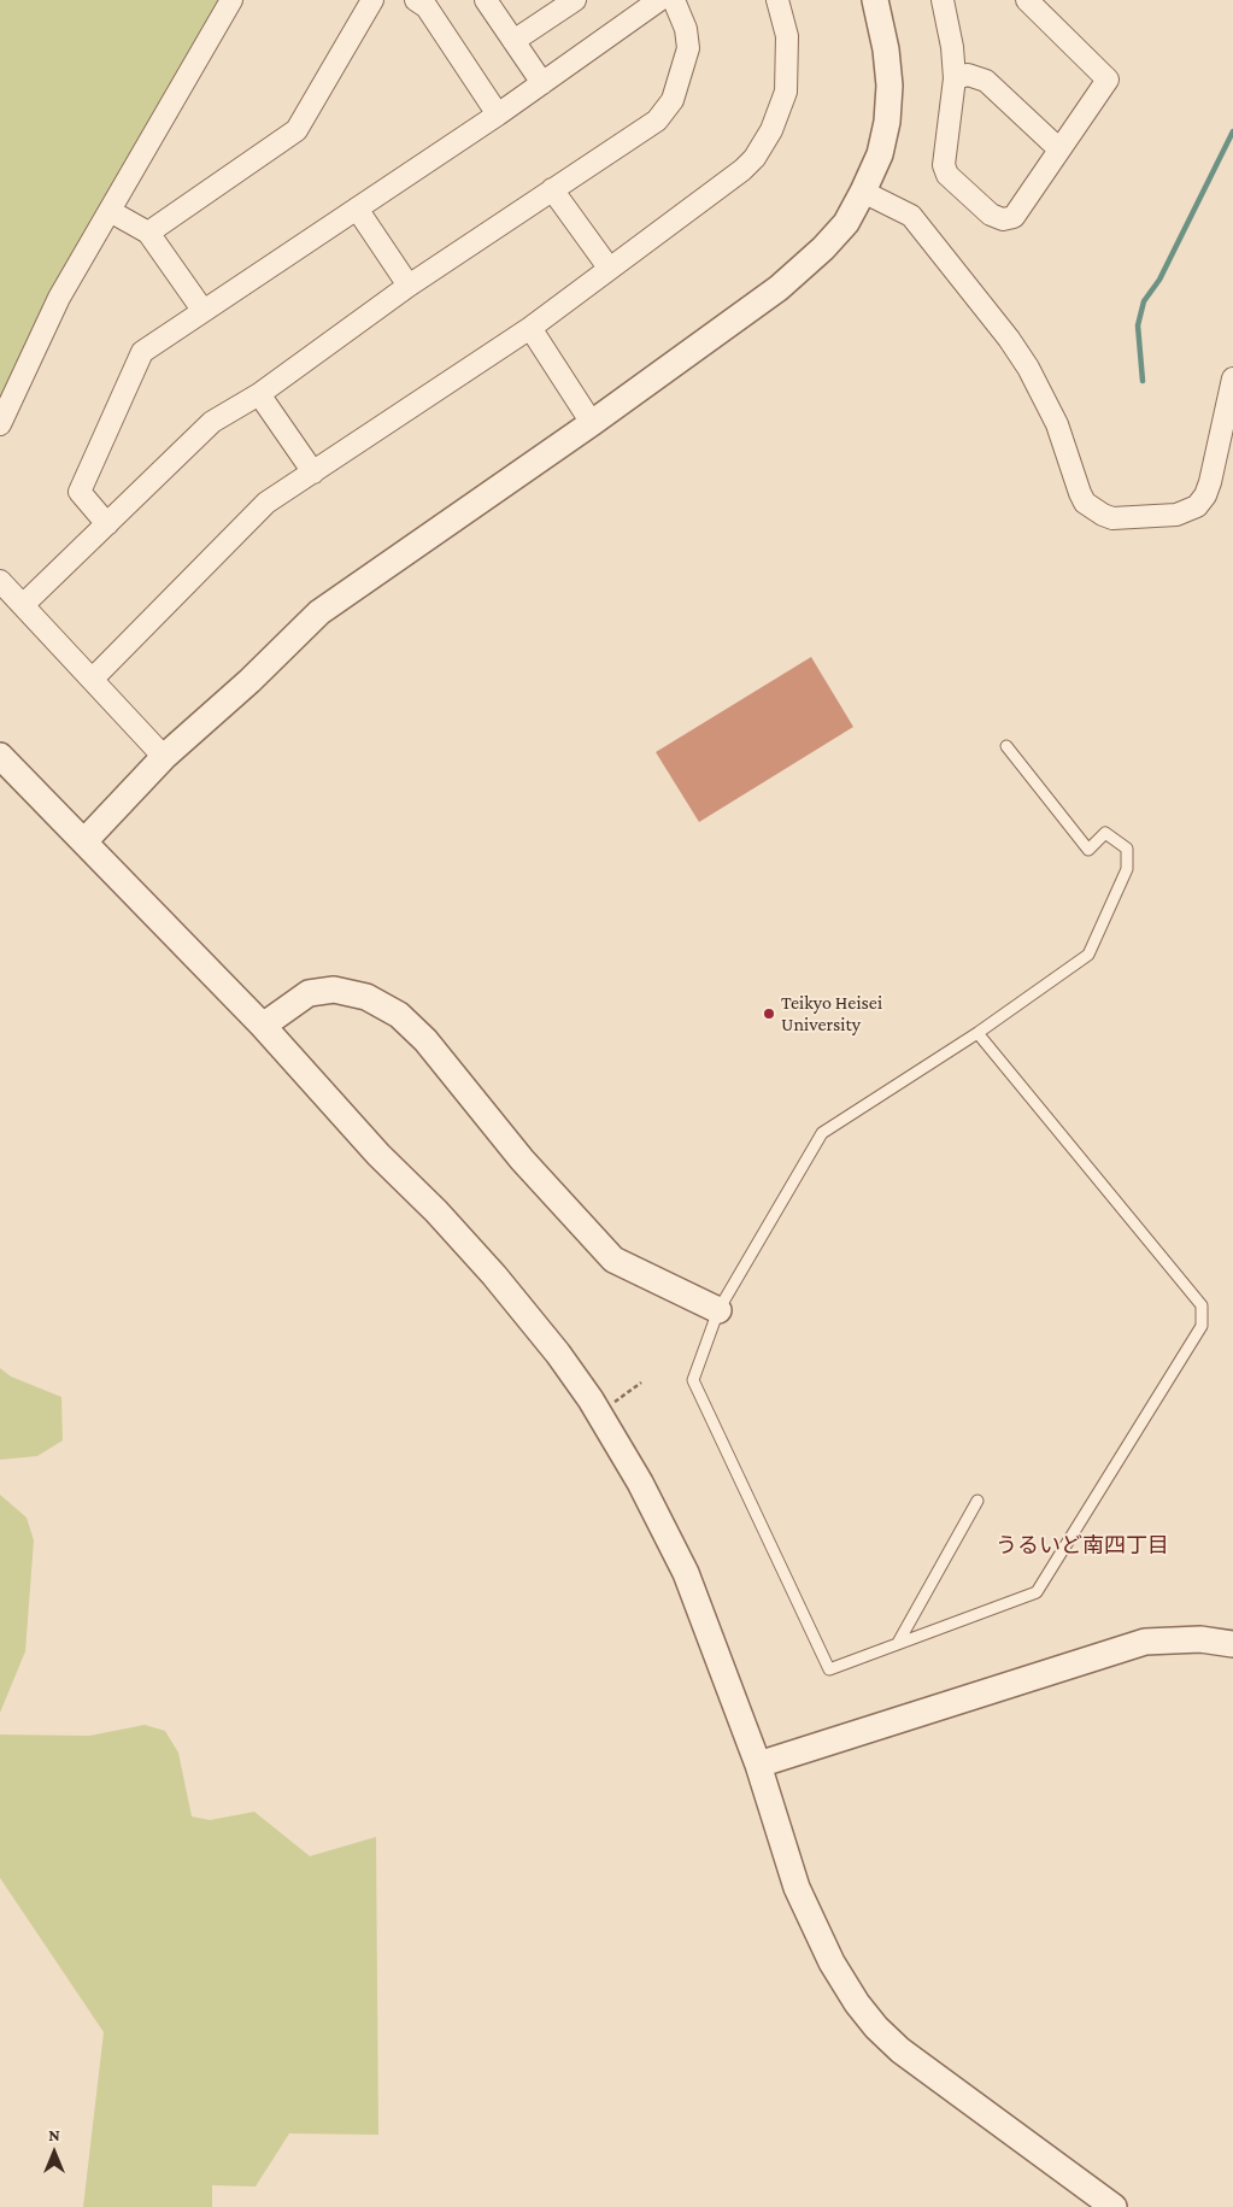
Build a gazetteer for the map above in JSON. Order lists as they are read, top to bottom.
{
  "districts": ["うるいど南四丁目"],
  "places": ["Teikyo Heisei University"],
  "north": "top"
}
